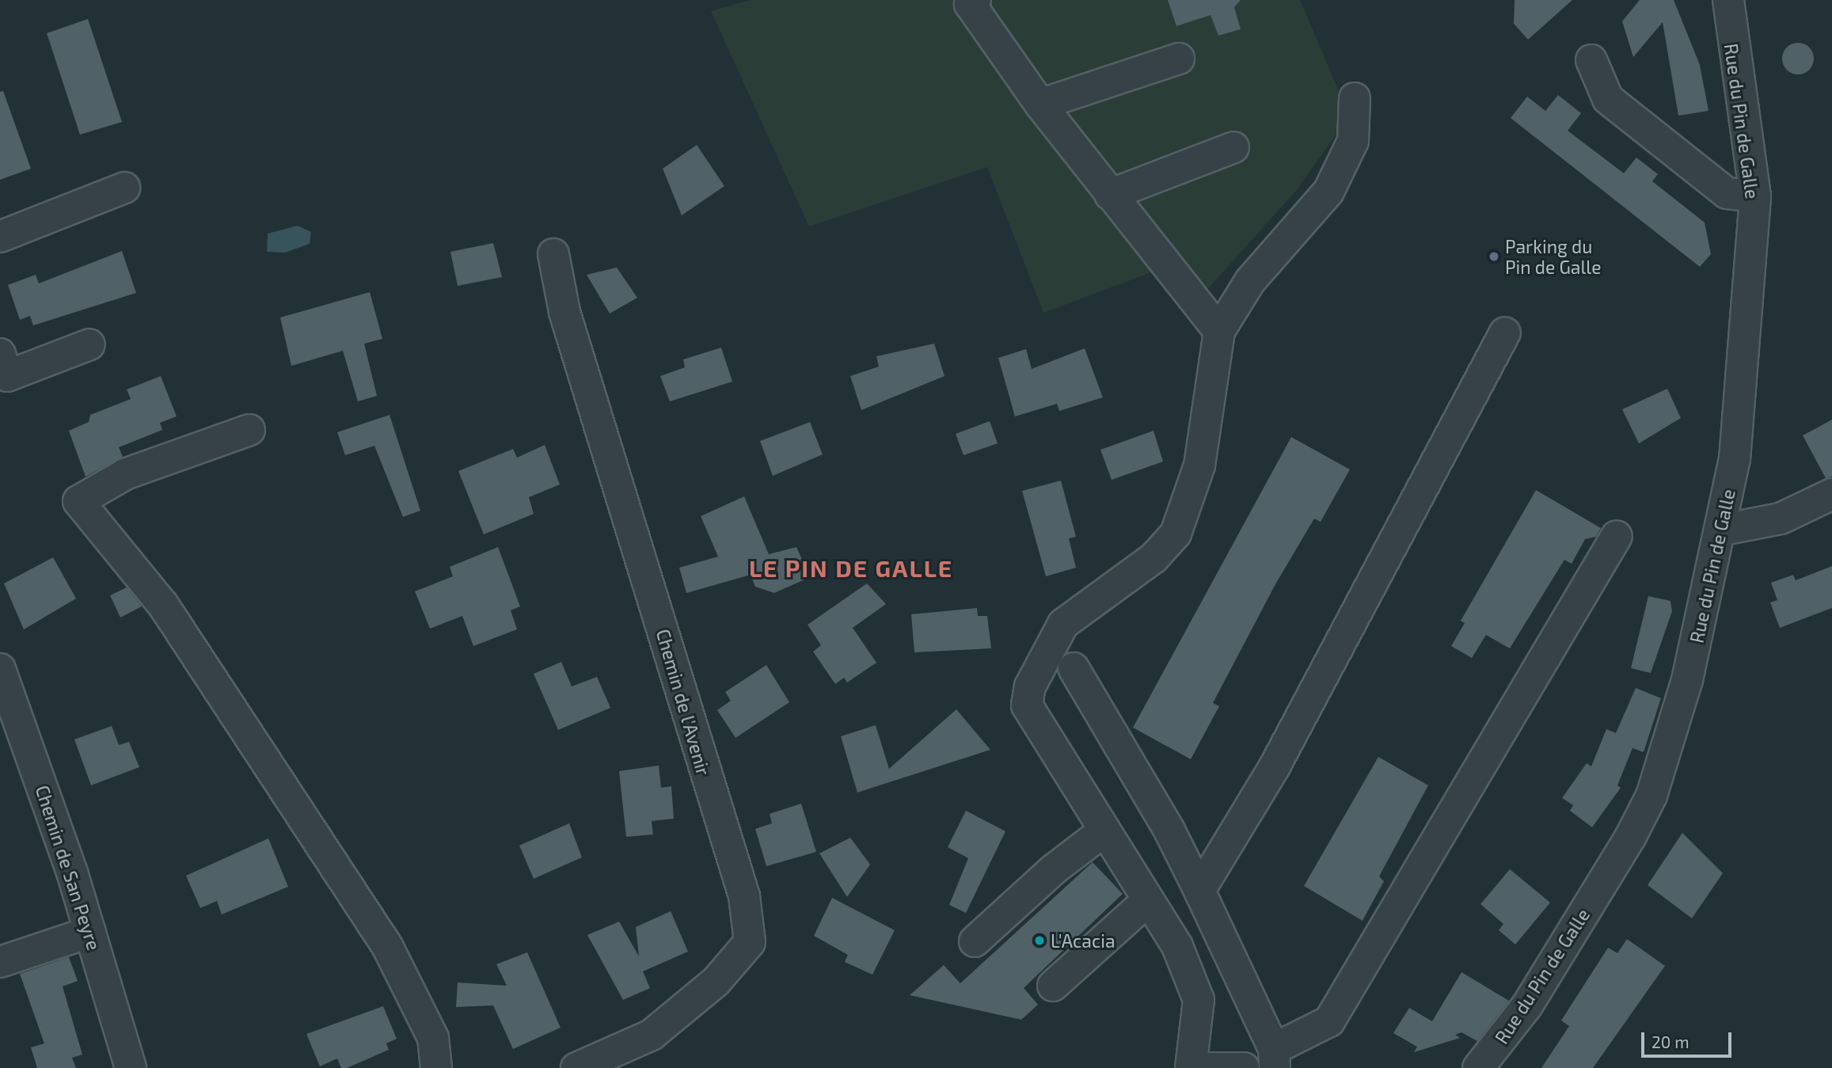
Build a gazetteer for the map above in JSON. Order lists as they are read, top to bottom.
{
  "streets": {
    "street": ["Rue du Pin de Galle", "Chemin de l'Avenir", "Chemin de San Peyre"]
  },
  "districts": ["LE PIN DE GALLE"],
  "places": ["Parking du Pin de Galle", "L'Acacia"],
  "scale_bar": "20 m"
}
